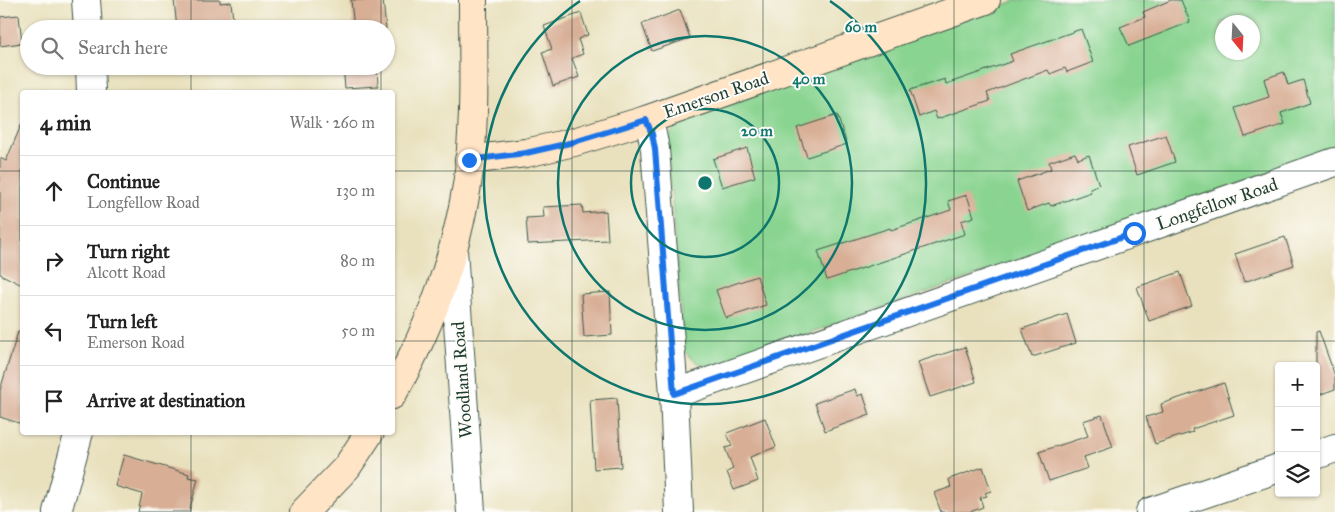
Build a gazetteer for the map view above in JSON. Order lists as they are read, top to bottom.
{
  "streets": {
    "street": ["Emerson Road", "Longfellow Road", "Woodland Road"]
  },
  "north": "bottom",
  "page": {
    "search": "Search here",
    "heading": ["4 min", "Walk · 260 m"],
    "list": [
      ["Continue", "Longfellow Road", "130 m"],
      ["Turn right", "Alcott Road", "80 m"],
      ["Turn left", "Emerson Road", "50 m"],
      "Arrive at destination"
    ],
    "map_buttons": ["+", "−"]
  },
  "rings": ["60 m", "40 m", "20 m"]
}
